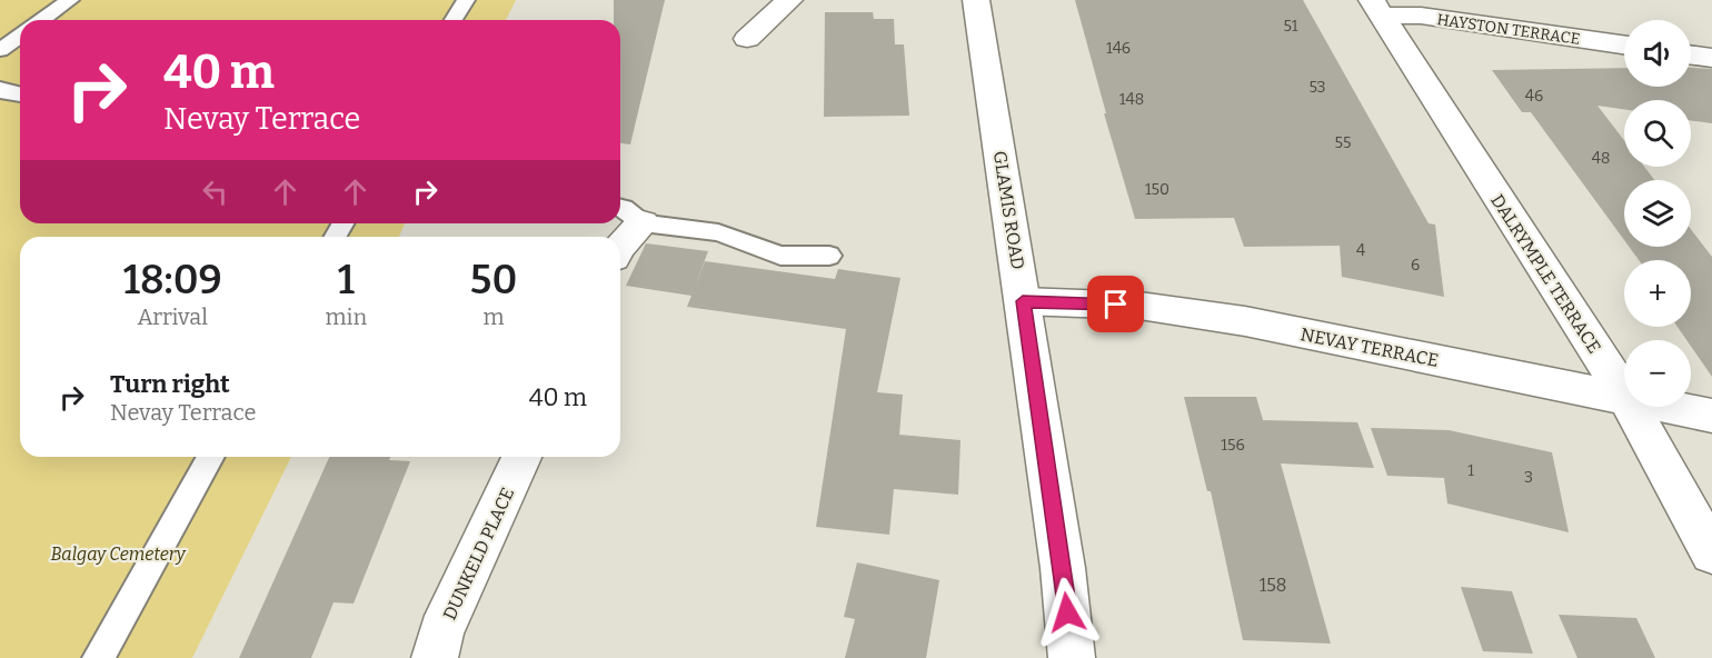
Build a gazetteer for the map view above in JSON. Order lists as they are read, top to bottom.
{
  "streets": {
    "street": [
      "HAYSTON TERRACE",
      "GLAMIS ROAD",
      "DALRYMPLE TERRACE",
      "NEVAY TERRACE",
      "DUNKELD PLACE"
    ]
  },
  "crossings": [
    ["HAYSTON TERRACE", "DALRYMPLE TERRACE"],
    ["GLAMIS ROAD", "NEVAY TERRACE"]
  ],
  "parks": ["Balgay Cemetery"],
  "house_numbers": [
    "51",
    "146",
    "53",
    "46",
    "148",
    "55",
    "48",
    "150",
    "4",
    "6",
    "156",
    "1",
    "3",
    "158"
  ],
  "page": {
    "map_buttons": ["+", "−"],
    "turn": ["40 m", "Nevay Terrace"],
    "eta": [
      "18:09",
      "Arrival",
      "1",
      "min",
      "50",
      "m"
    ],
    "list": [
      {
        "name": "Turn right",
        "note": "Nevay Terrace",
        "value": "40 m"
      }
    ]
  }
}
